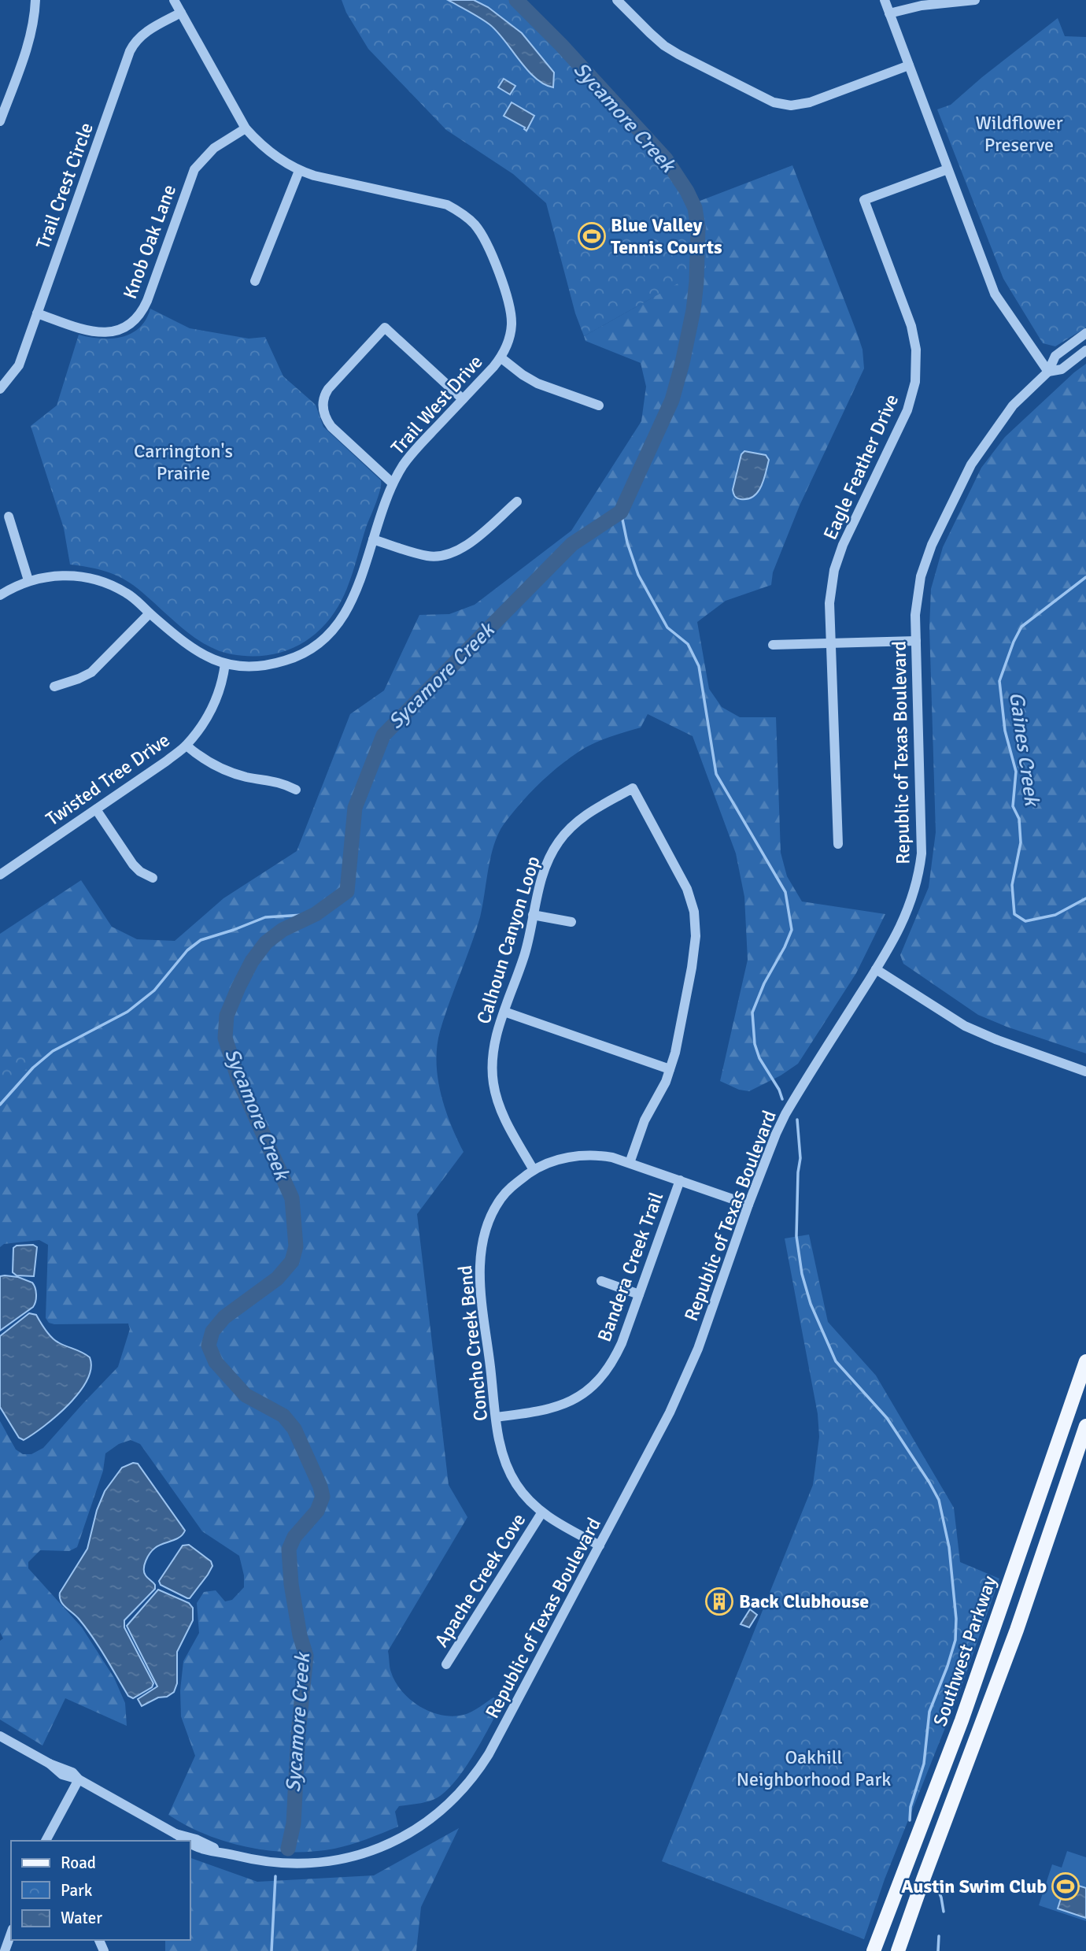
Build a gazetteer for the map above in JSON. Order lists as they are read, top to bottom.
{
  "streets": {
    "main road": ["Southwest Parkway"],
    "street": [
      "Trail Crest Circle",
      "Knob Oak Lane",
      "Trail West Drive",
      "Eagle Feather Drive",
      "Republic of Texas Boulevard",
      "Twisted Tree Drive",
      "Calhoun Canyon Loop",
      "Bandera Creek Trail",
      "Concho Creek Bend",
      "Apache Creek Cove"
    ]
  },
  "crossings": [
    ["Trail Crest Circle", "Knob Oak Lane"],
    ["Trail Crest Circle", "Trail West Drive"],
    ["Knob Oak Lane", "Trail West Drive"],
    ["Trail West Drive", "Twisted Tree Drive"],
    ["Republic of Texas Boulevard", "Concho Creek Bend"],
    ["Calhoun Canyon Loop", "Concho Creek Bend"],
    ["Bandera Creek Trail", "Concho Creek Bend"],
    ["Concho Creek Bend", "Apache Creek Cove"]
  ],
  "water": ["Sycamore Creek", "Gaines Creek"],
  "parks": ["Wildflower Preserve", "Carrington's Prairie", "Oakhill Neighborhood Park"],
  "places": {
    "sports": ["Blue Valley Tennis Courts", "Austin Swim Club"],
    "building": ["Back Clubhouse"]
  },
  "legend": ["Road", "Park", "Water"]
}
